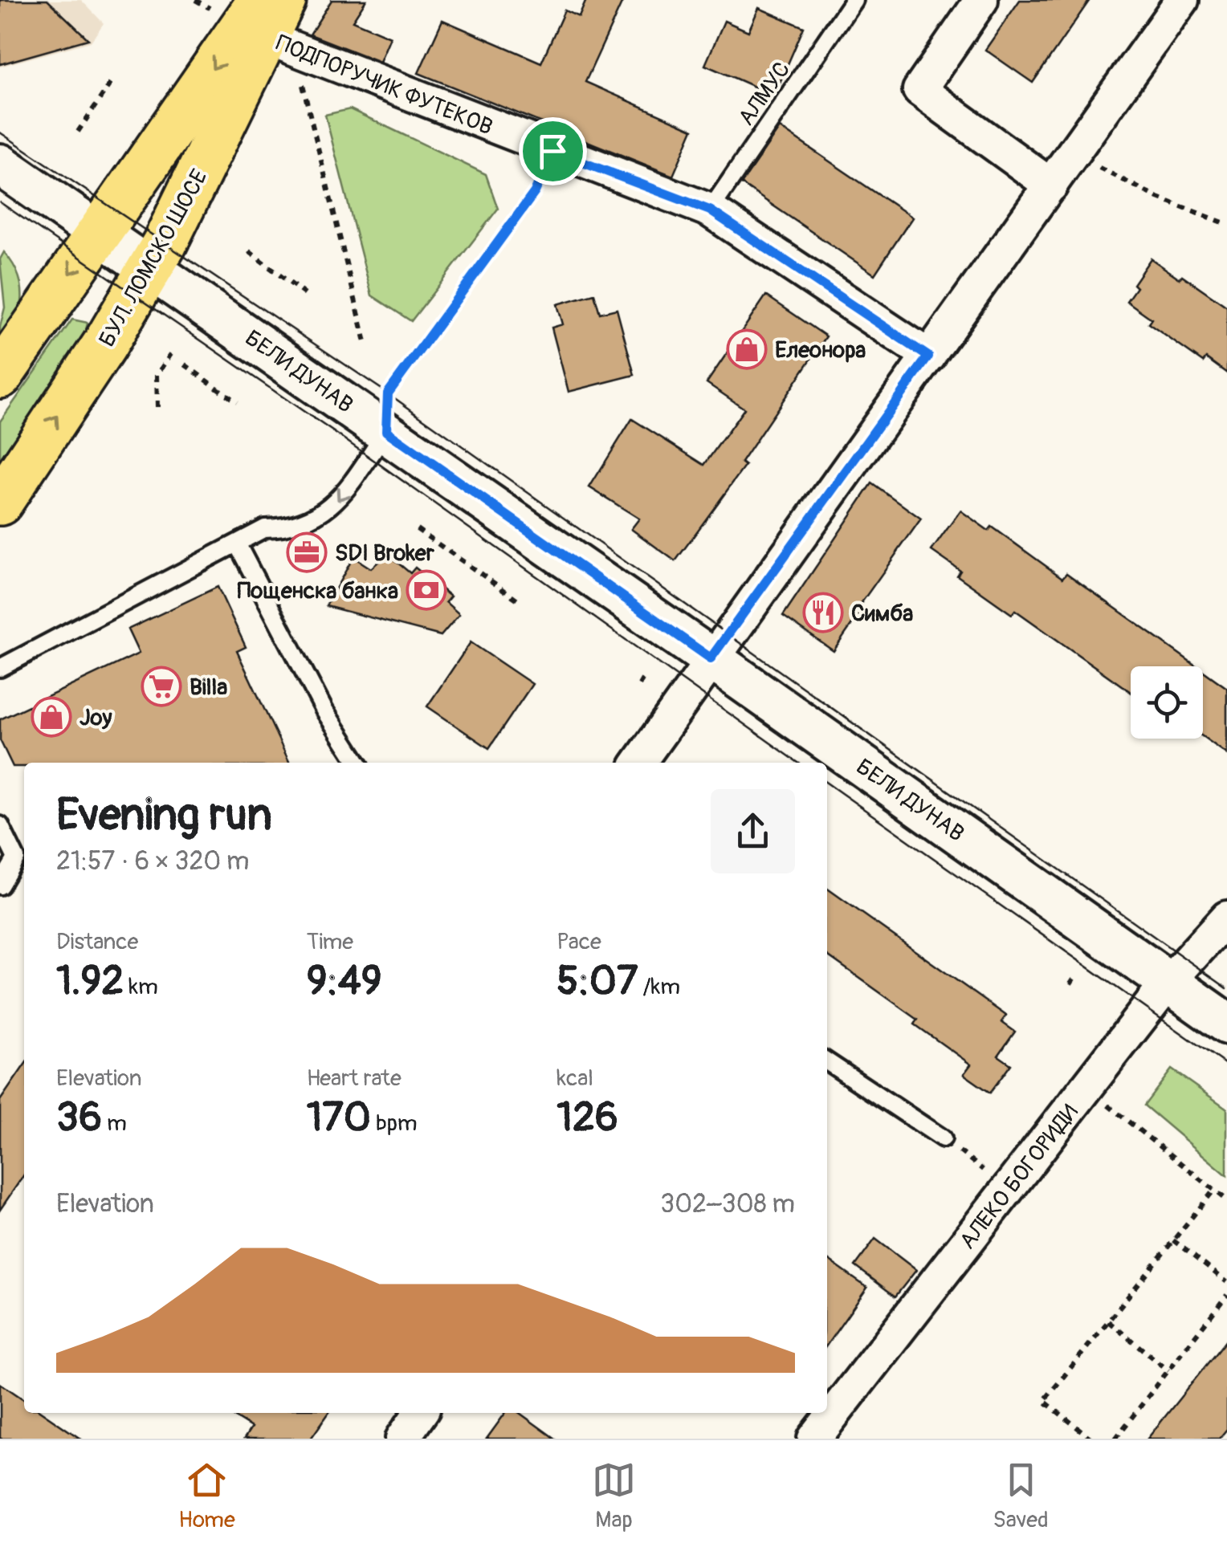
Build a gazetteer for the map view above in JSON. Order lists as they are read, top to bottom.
{
  "streets": {
    "main road": ["БУЛ. ЛОМСКО ШОСЕ"],
    "street": ["ПОДПОРУЧИК ФУТЕКОВ", "БЕЛИ ДУНАВ", "АЛЕКО БОГОРИДИ"],
    "lane": ["АЛМУС"]
  },
  "crossings": [
    ["ПОДПОРУЧИК ФУТЕКОВ", "АЛМУС"],
    ["ПОДПОРУЧИК ФУТЕКОВ", "БУЛ. ЛОМСКО ШОСЕ"],
    ["БУЛ. ЛОМСКО ШОСЕ", "БЕЛИ ДУНАВ"],
    ["БЕЛИ ДУНАВ", "АЛЕКО БОГОРИДИ"]
  ],
  "places": {
    "shop": ["Елеонора", "Joy"],
    "office": ["SDI Broker"],
    "bank": ["Пощенска банка"],
    "restaurant": ["Симба"],
    "supermarket": ["Billa"]
  },
  "page": {
    "heading": ["Evening run", "21:57 · 6 × 320 m"],
    "stats": [
      ["Distance", "1.92 km"],
      ["Time", "9:49"],
      ["Pace", "5:07 /km"],
      ["Elevation", "36 m"],
      ["Heart rate", "170 bpm"],
      ["kcal", "126"]
    ],
    "chart": ["Elevation", "302–308 m"],
    "tabs": ["Home", "Map", "Saved"]
  }
}
